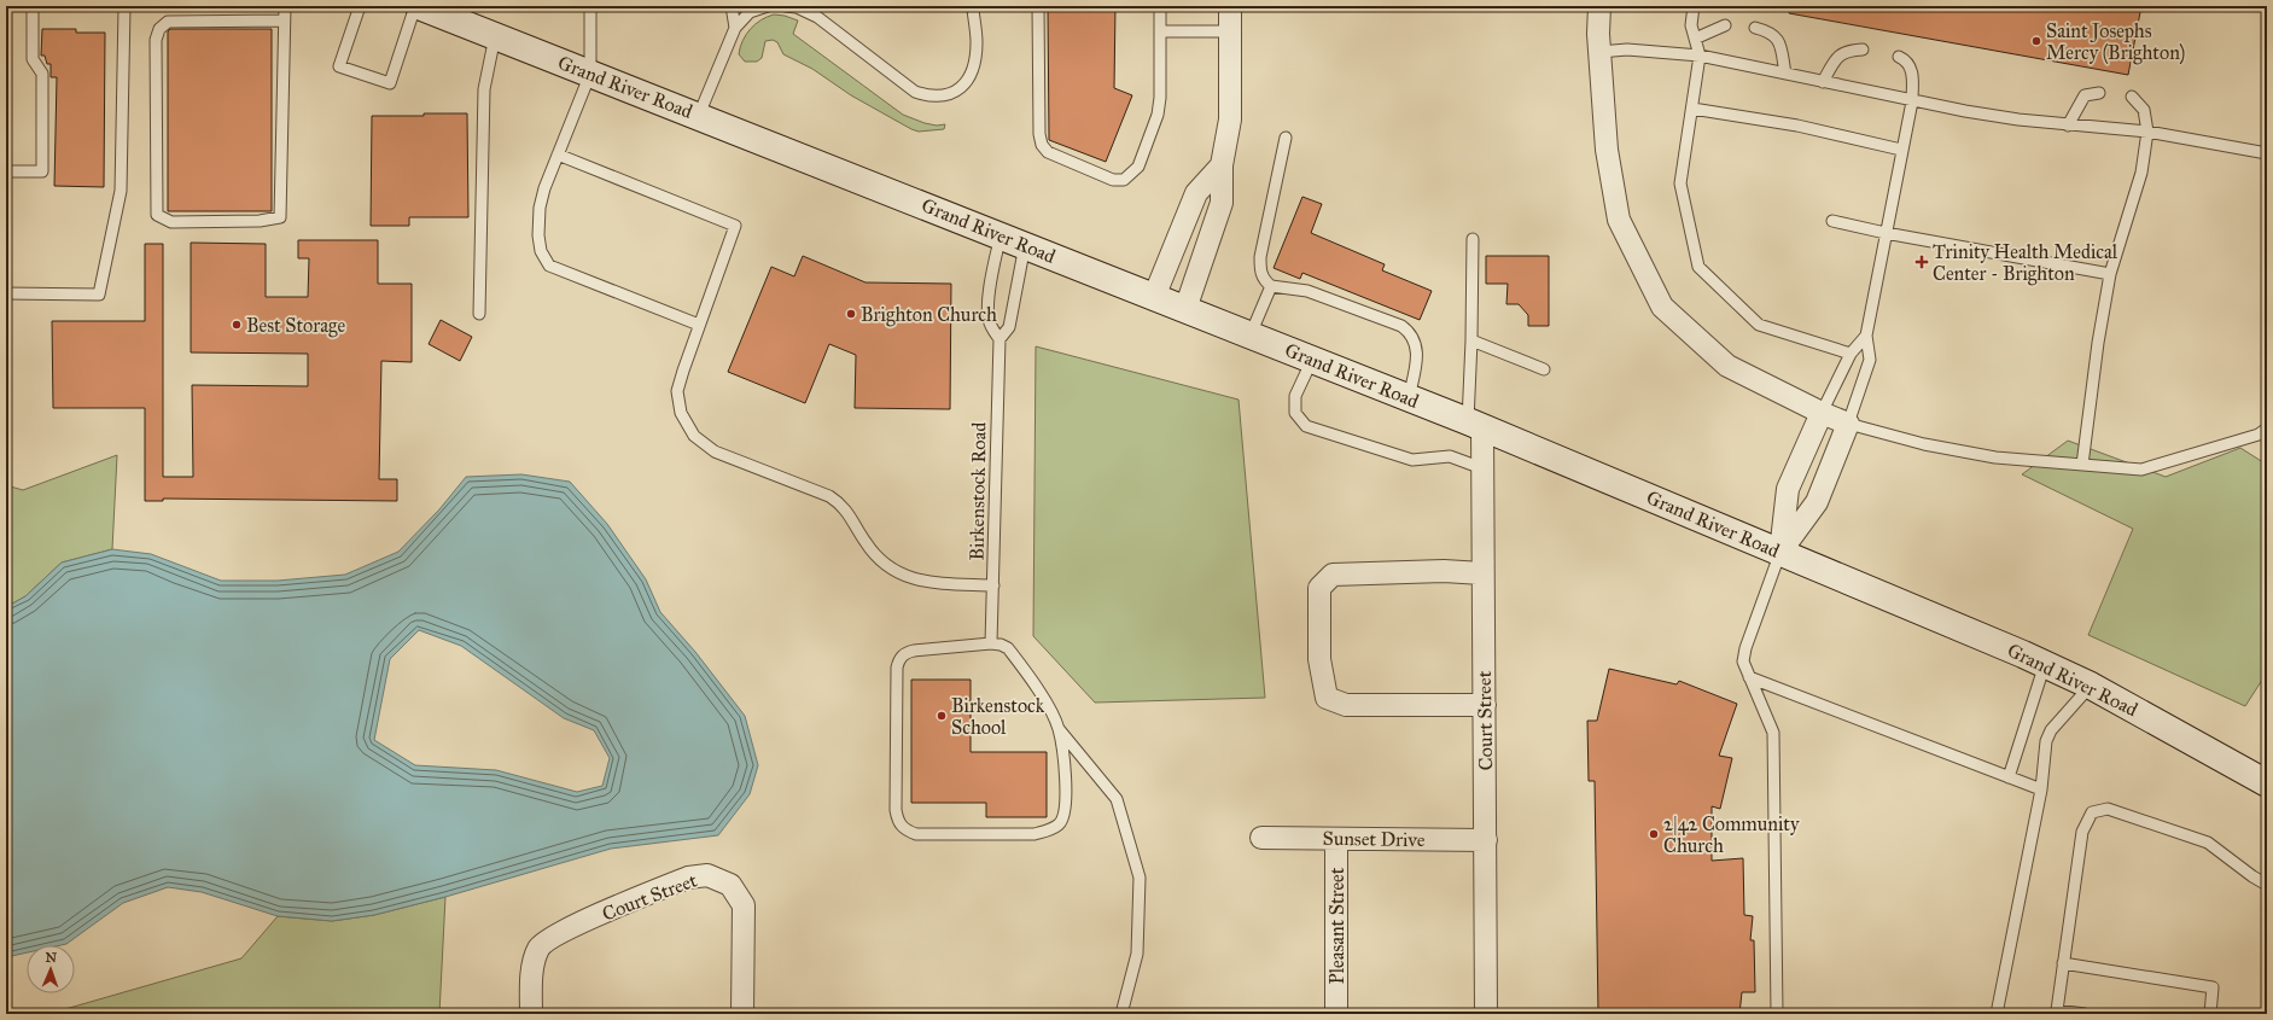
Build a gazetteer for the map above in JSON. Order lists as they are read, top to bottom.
{
  "streets": {
    "main road": ["Grand River Road"],
    "street": ["Court Street", "Sunset Drive", "Pleasant Street"],
    "lane": ["Birkenstock Road"]
  },
  "crossings": [
    ["Grand River Road", "Birkenstock Road"],
    ["Grand River Road", "Court Street"],
    ["Court Street", "Sunset Drive"],
    ["Sunset Drive", "Pleasant Street"]
  ],
  "places": {
    "other": [
      "Saint Josephs Mercy (Brighton)",
      "Brighton Church",
      "Best Storage",
      "Birkenstock School",
      "2|42 Community Church"
    ],
    "health": ["Trinity Health Medical Center - Brighton"]
  },
  "north": "top"
}
